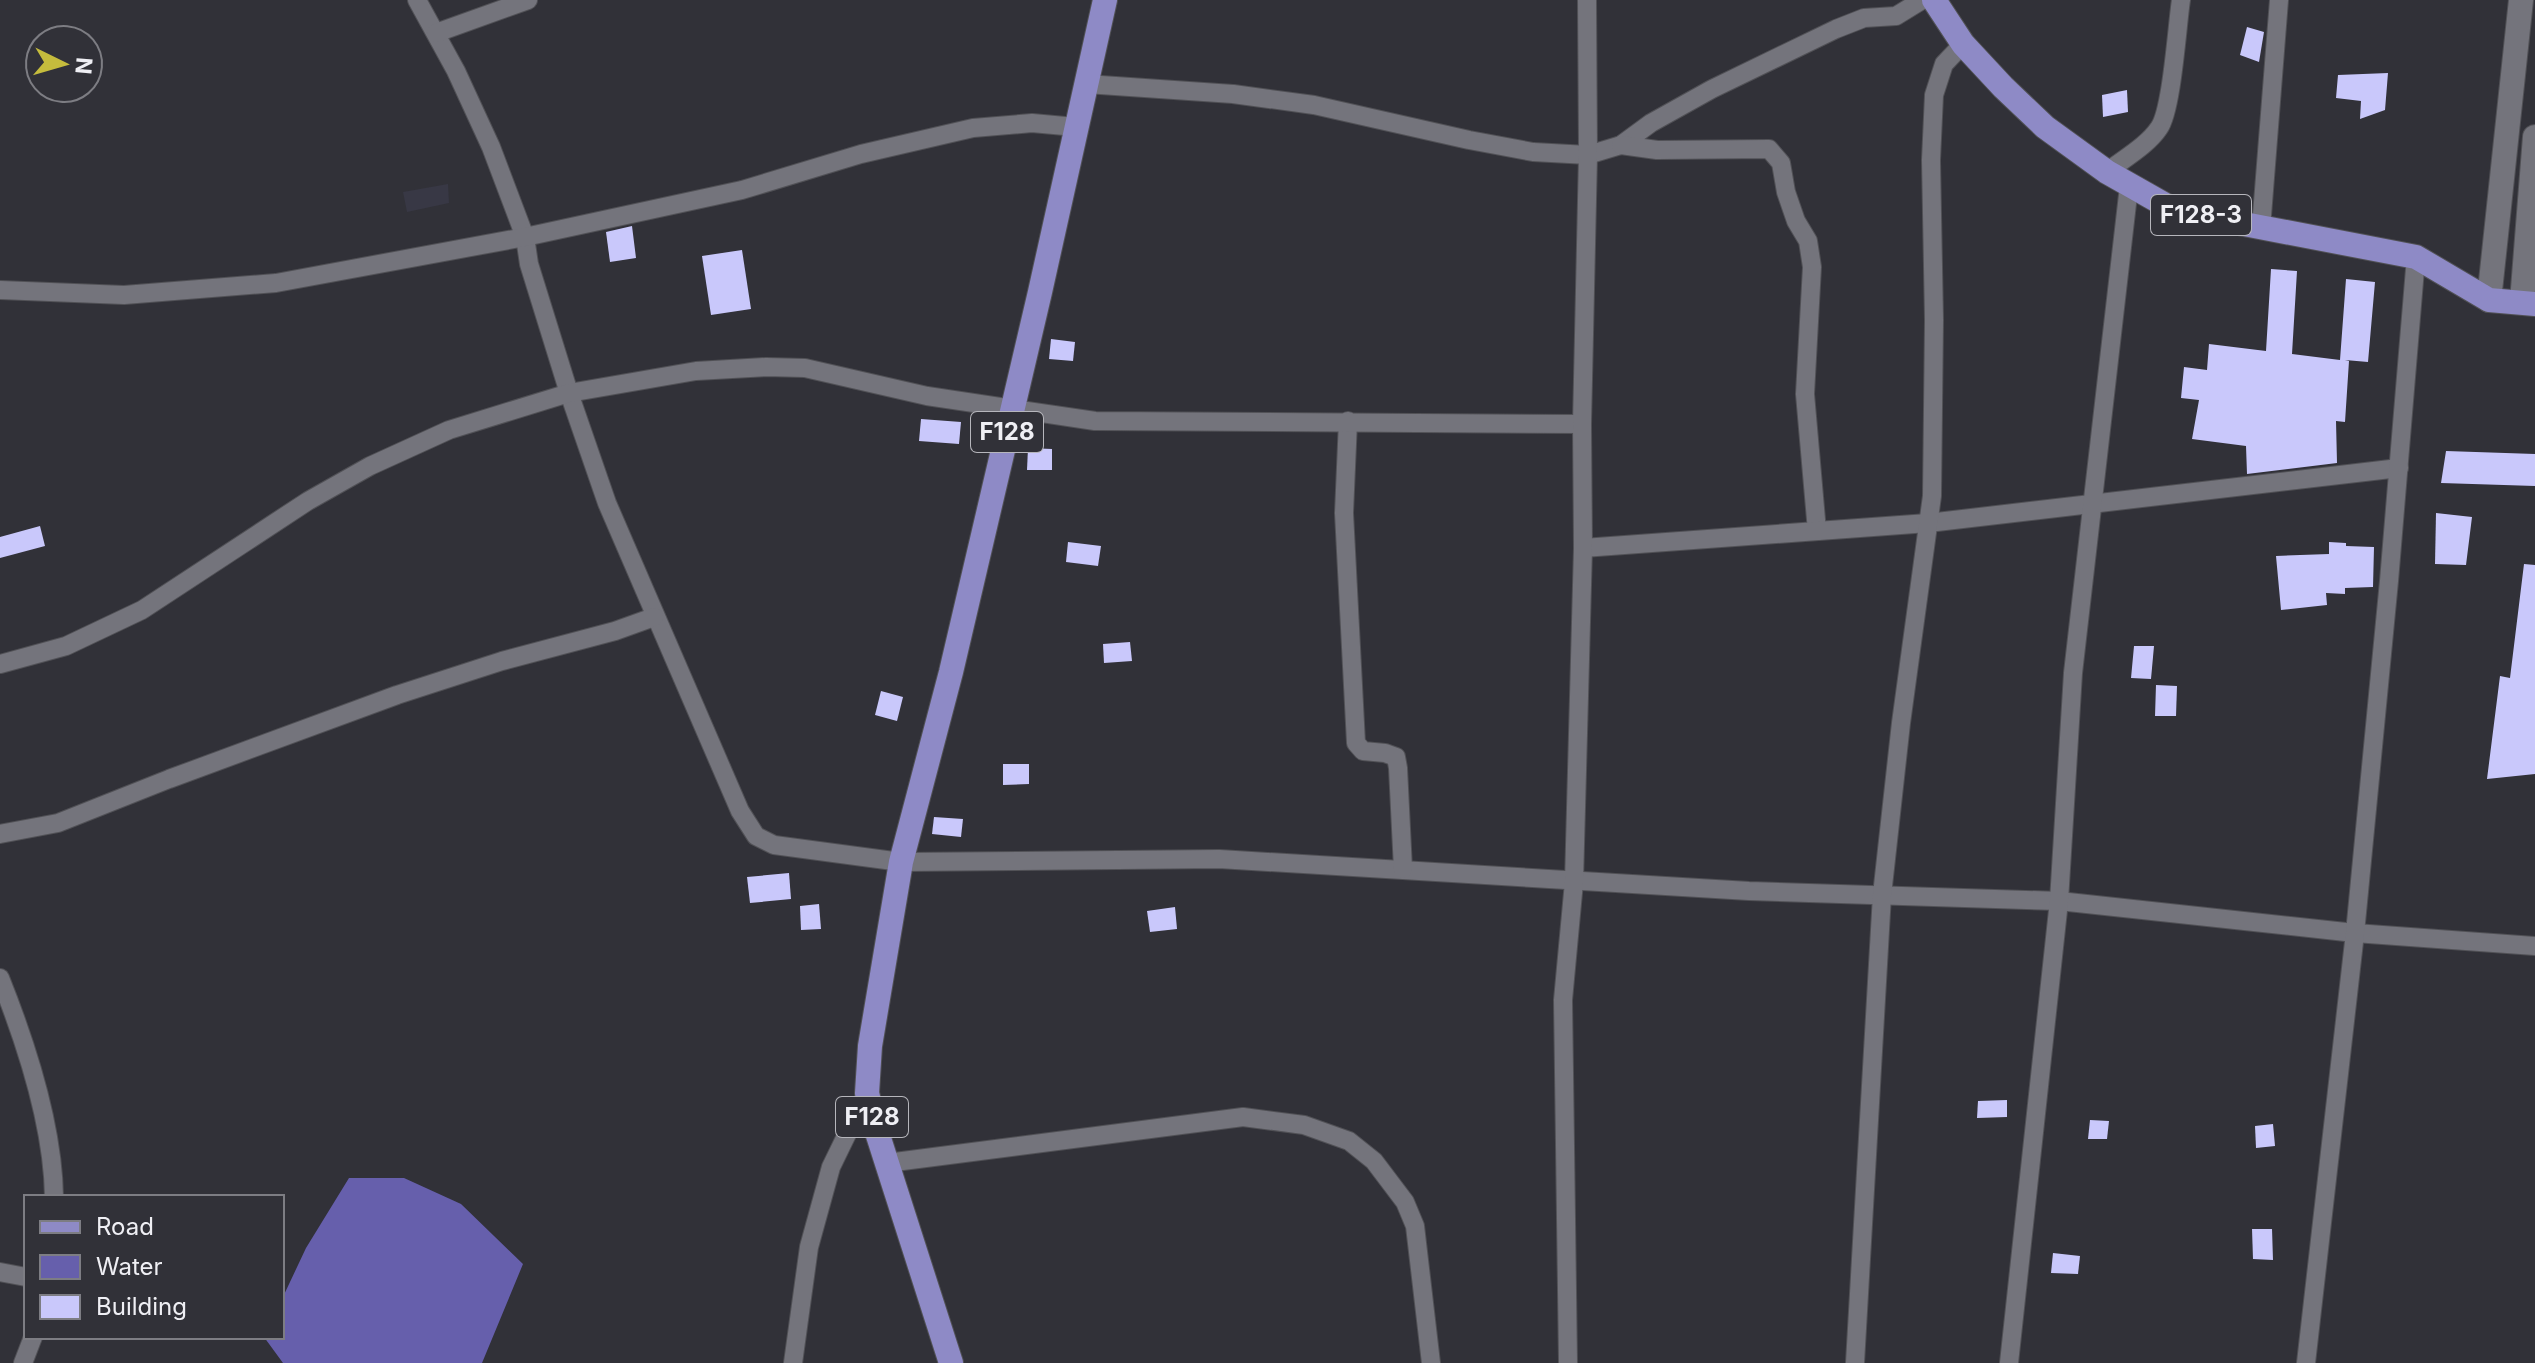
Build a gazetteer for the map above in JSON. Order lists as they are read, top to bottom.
{
  "streets": {
    "main road": ["F128-3", "F128"]
  },
  "legend": ["Road", "Water", "Building"],
  "north": "right"
}
